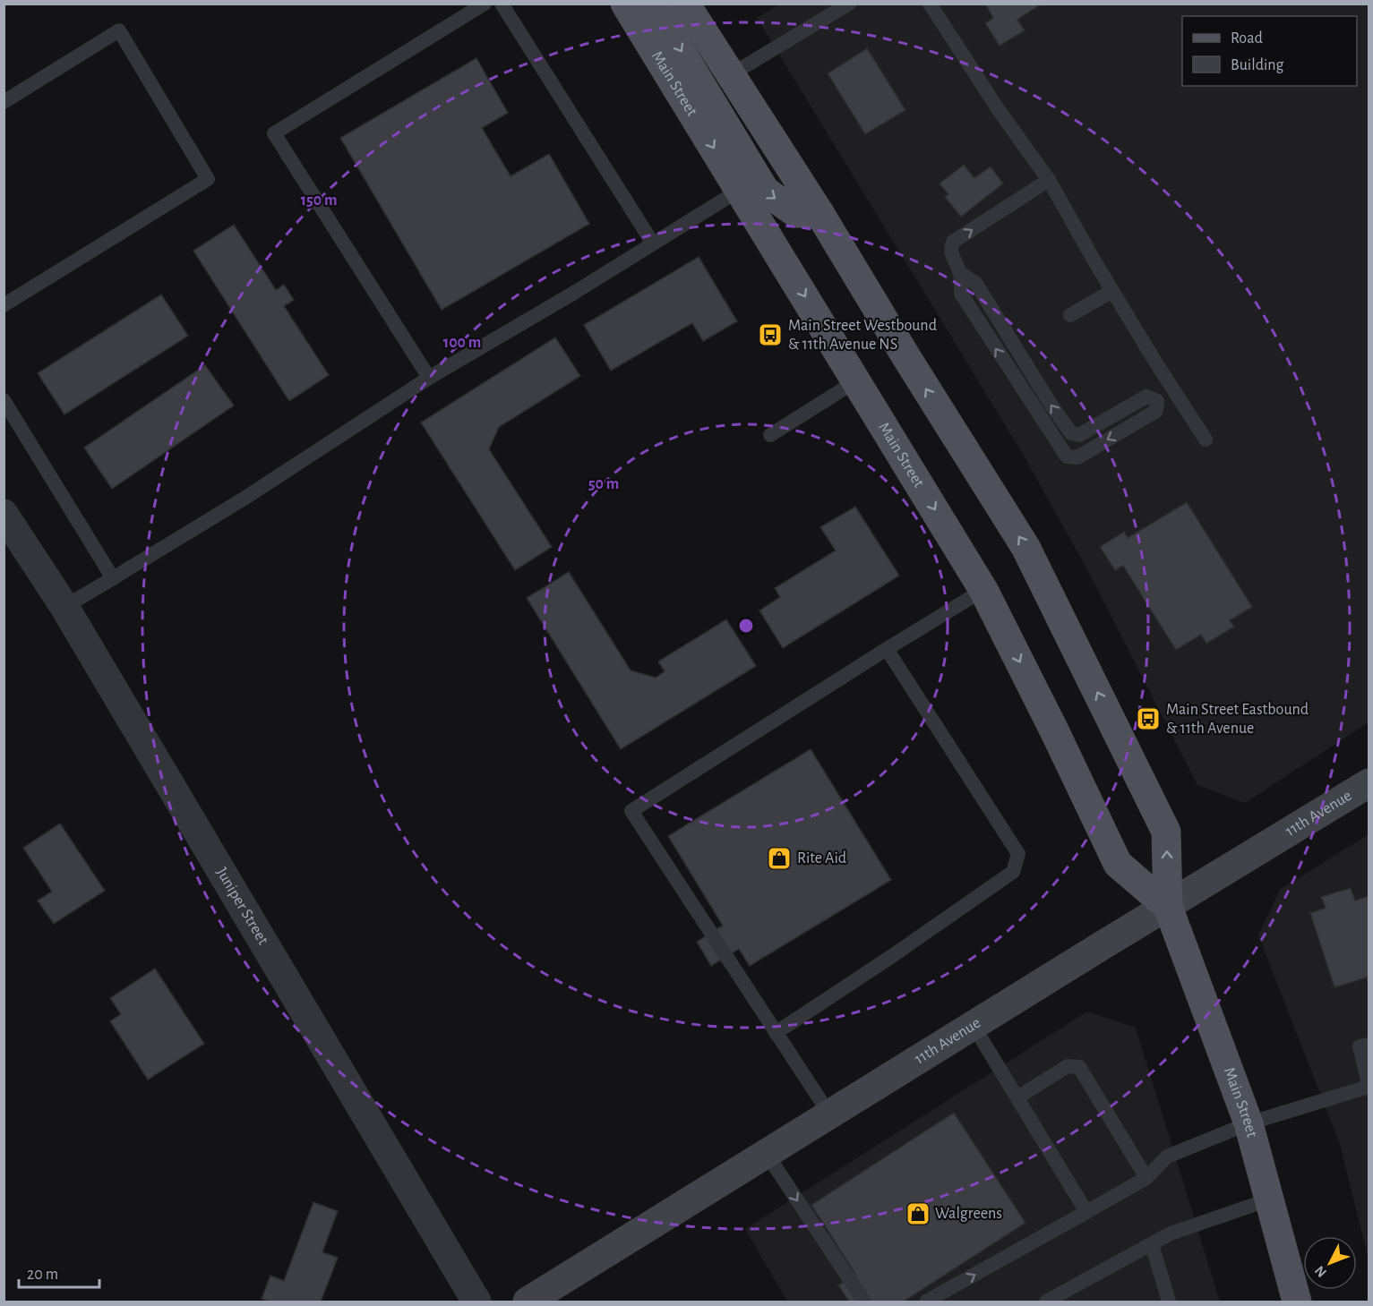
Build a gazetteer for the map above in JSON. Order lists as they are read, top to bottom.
{
  "streets": {
    "main road": ["Main Street", "11th Avenue"],
    "street": ["Juniper Street"]
  },
  "crossings": [
    ["Main Street", "11th Avenue"]
  ],
  "places": {
    "bus stop": ["Main Street Westbound & 11th Avenue NS", "Main Street Eastbound & 11th Avenue"],
    "shop": ["Rite Aid", "Walgreens"]
  },
  "legend": ["Road", "Building"],
  "scale_bar": "20 m",
  "north": "bottom left",
  "rings": ["150 m", "100 m", "50 m"]
}
